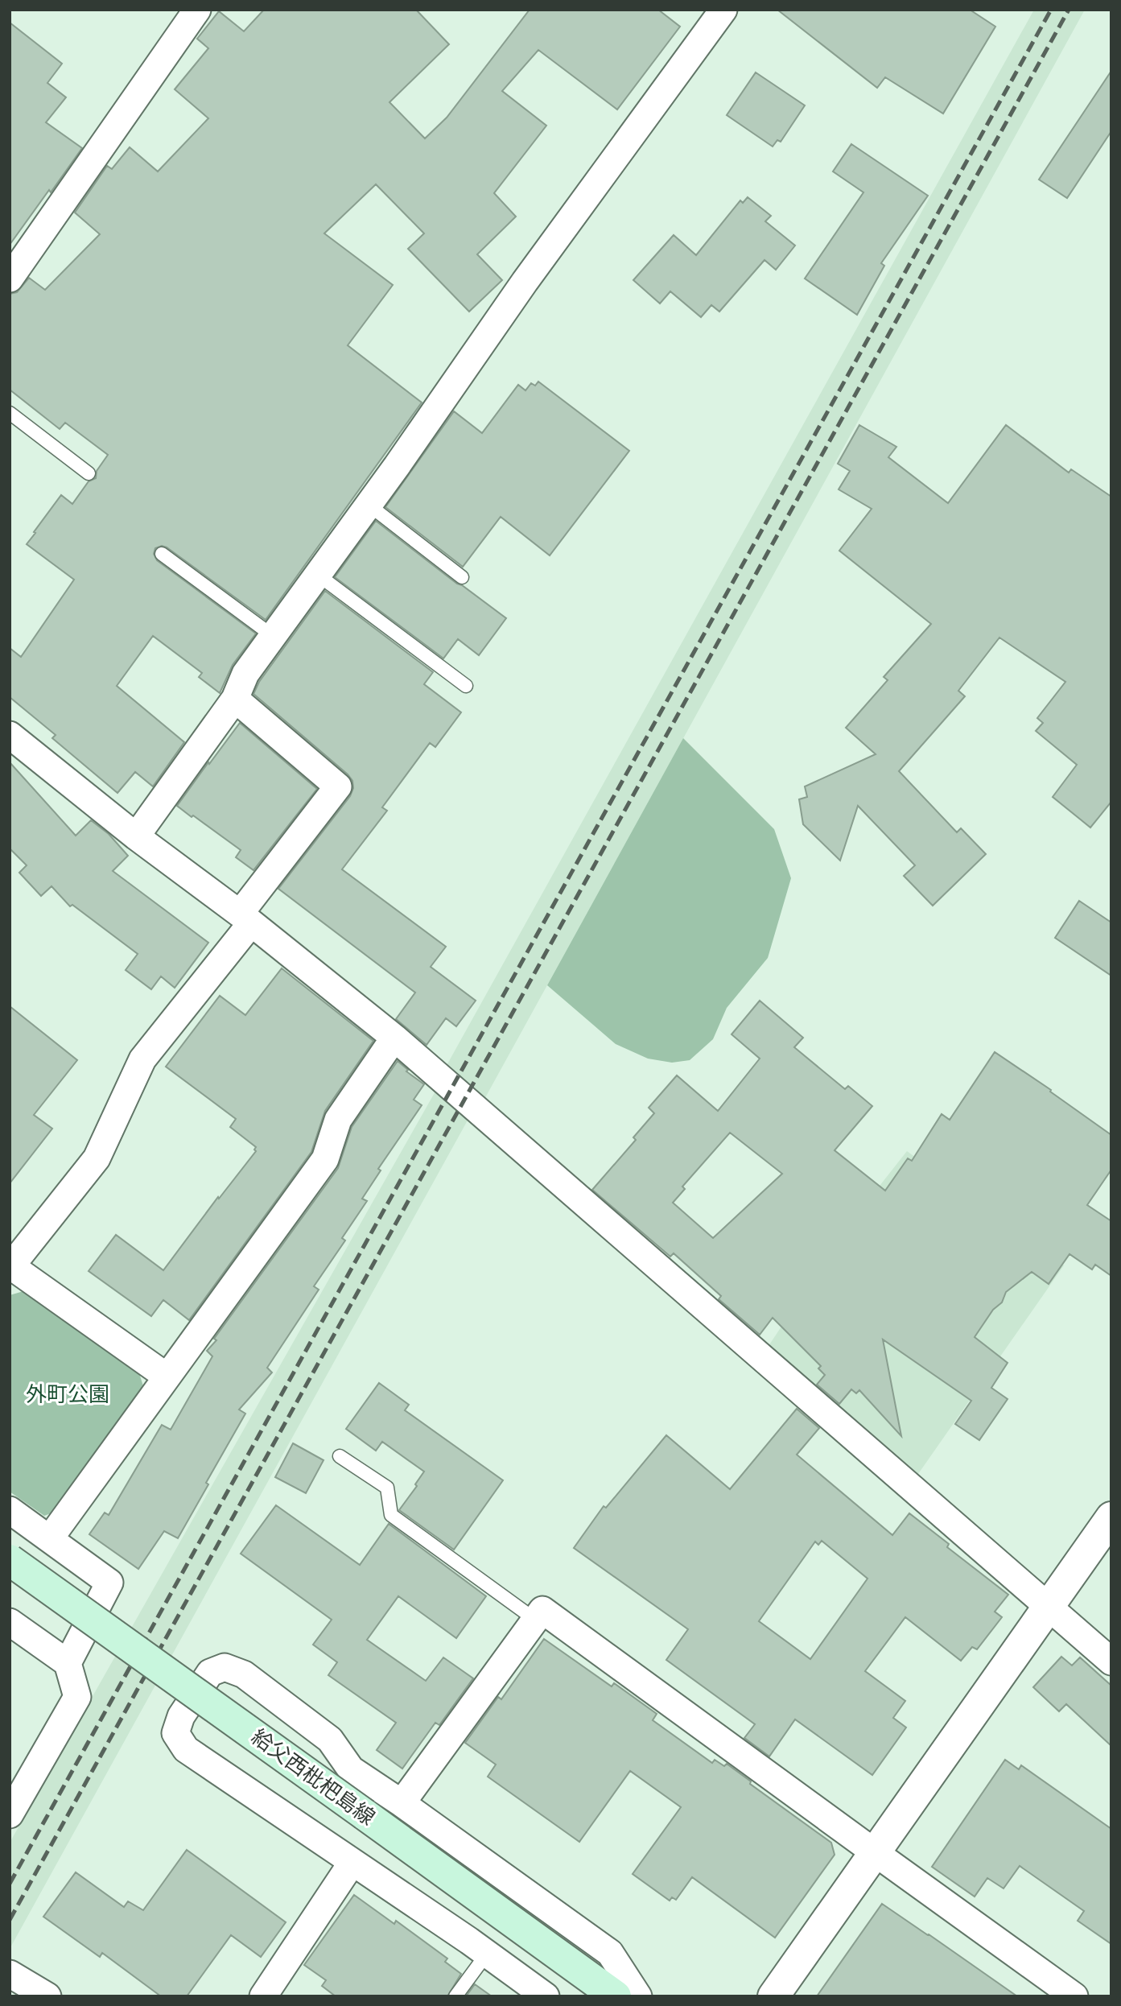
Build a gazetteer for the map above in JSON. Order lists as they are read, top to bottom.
{
  "streets": {
    "main road": ["給父西枇杷島線"]
  },
  "parks": ["外町公園"]
}
